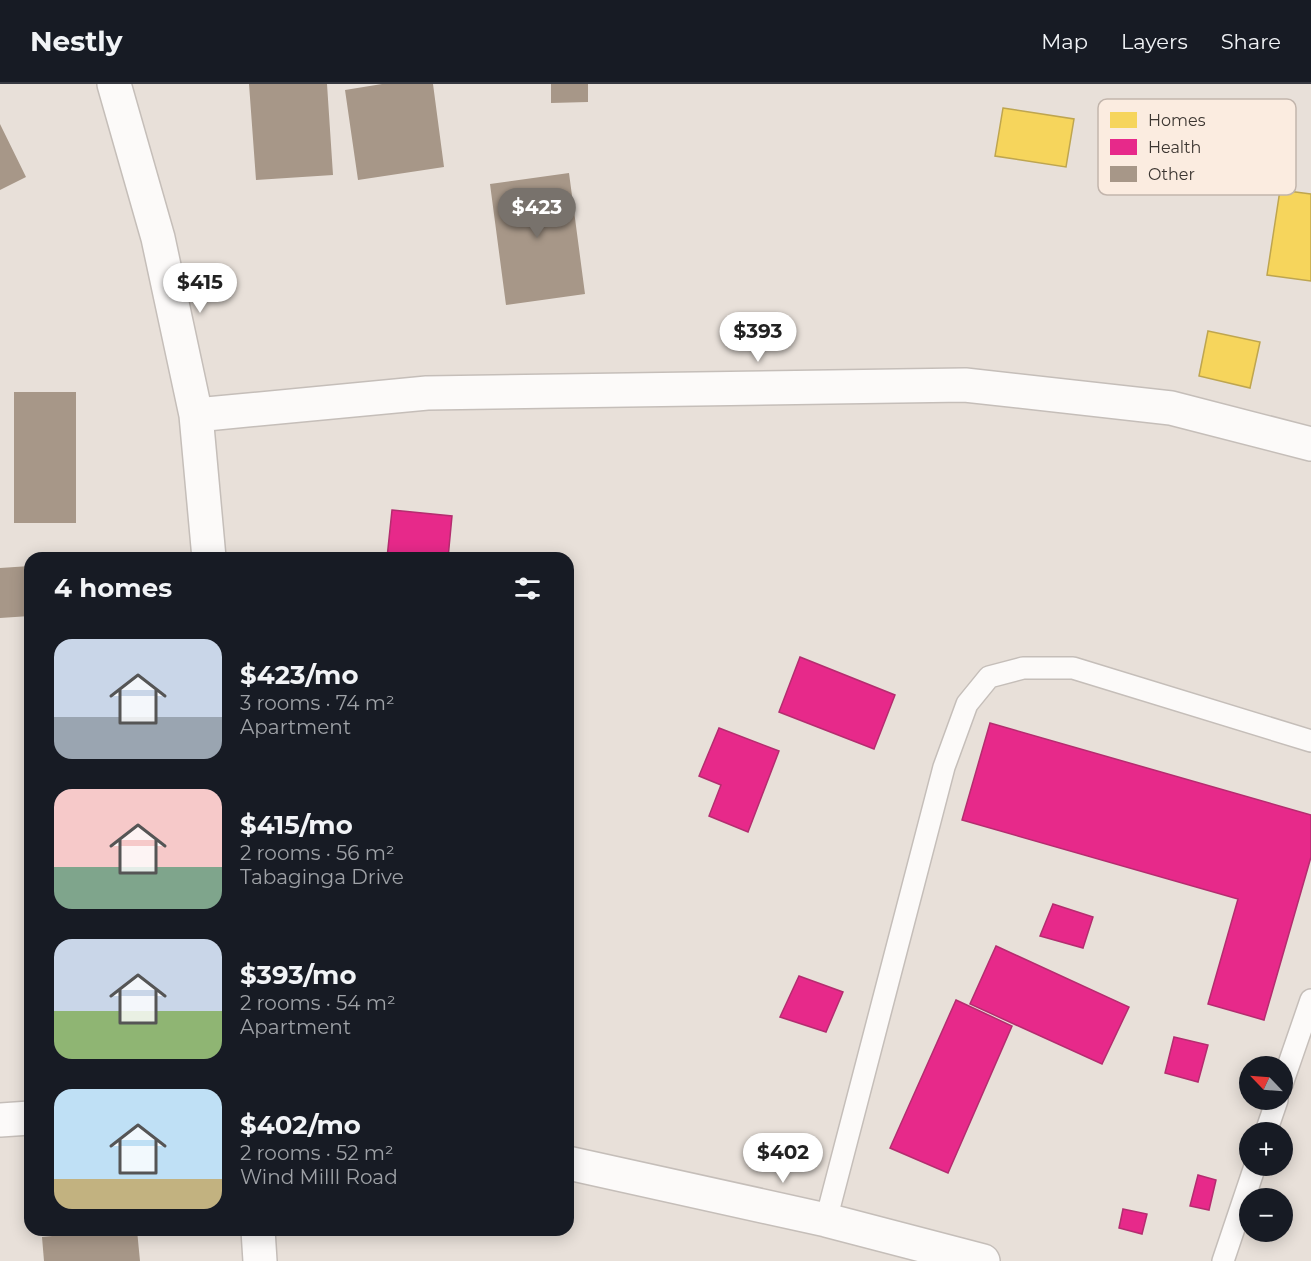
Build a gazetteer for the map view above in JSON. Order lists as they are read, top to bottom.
{
  "legend": ["Homes", "Health", "Other"],
  "north": "top left",
  "page": {
    "header": "Nestly",
    "nav": ["Map", "Layers", "Share"],
    "price": [
      "$423",
      "$415",
      "$393",
      "$402"
    ],
    "heading": "4 homes",
    "list": [
      {
        "name": "$423/mo",
        "note": "3 rooms · 74 m² · Apartment"
      },
      {
        "name": "$415/mo",
        "note": "2 rooms · 56 m² · Tabaginga Drive"
      },
      {
        "name": "$393/mo",
        "note": "2 rooms · 54 m² · Apartment"
      },
      {
        "name": "$402/mo",
        "note": "2 rooms · 52 m² · Wind Milll Road"
      }
    ],
    "map_buttons": ["+", "−"]
  }
}
